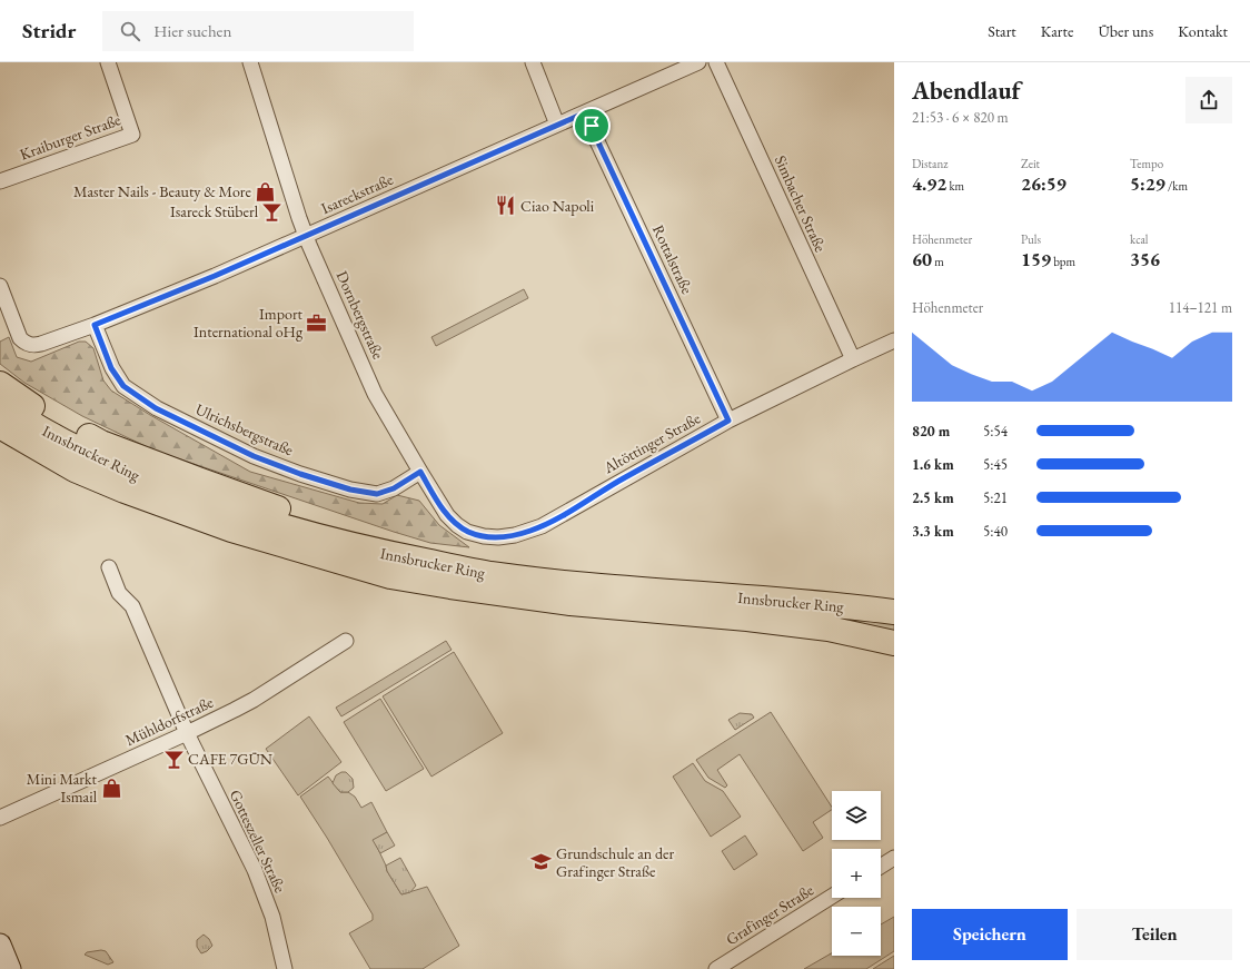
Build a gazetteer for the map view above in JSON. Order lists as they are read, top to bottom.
{
  "streets": {
    "highway": ["Innsbrucker Ring"],
    "street": [
      "Kraiburger Straße",
      "Isareckstraße",
      "Simbacher Straße",
      "Rottalstraße",
      "Dornbergstraße",
      "Ulrichsbergstraße",
      "Altöttinger Straße",
      "Mühldorfstraße",
      "Gotteszeller Straße",
      "Grafinger Straße"
    ]
  },
  "crossings": [
    ["Isareckstraße", "Rottalstraße"],
    ["Isareckstraße", "Dornbergstraße"],
    ["Isareckstraße", "Ulrichsbergstraße"],
    ["Simbacher Straße", "Altöttinger Straße"],
    ["Rottalstraße", "Altöttinger Straße"],
    ["Dornbergstraße", "Ulrichsbergstraße"],
    ["Dornbergstraße", "Altöttinger Straße"],
    ["Mühldorfstraße", "Gotteszeller Straße"]
  ],
  "places": {
    "shop": ["Master Nails - Beauty & More", "Mini Markt Ismail"],
    "restaurant": ["Ciao Napoli"],
    "bar": ["Isareck Stüberl", "CAFE 7GÜN"],
    "office": ["Import International oHg"],
    "school or university": ["Grundschule an der Grafinger Straße"]
  },
  "page": {
    "header": "Stridr",
    "search": "Hier suchen",
    "nav": [
      "Start",
      "Karte",
      "Über uns",
      "Kontakt"
    ],
    "heading": ["Abendlauf", "21:53 · 6 × 820 m"],
    "stats": [
      ["Distanz", "4.92 km"],
      ["Zeit", "26:59"],
      ["Tempo", "5:29 /km"],
      ["Höhenmeter", "60 m"],
      ["Puls", "159 bpm"],
      ["kcal", "356"]
    ],
    "chart": ["Höhenmeter", "114–121 m"],
    "list": [
      {
        "name": "820 m",
        "note": "5:54"
      },
      {
        "name": "1.6 km",
        "note": "5:45"
      },
      {
        "name": "2.5 km",
        "note": "5:21"
      },
      {
        "name": "3.3 km",
        "note": "5:40"
      }
    ],
    "map_buttons": ["+", "−"],
    "buttons": ["Speichern", "Teilen"]
  }
}
